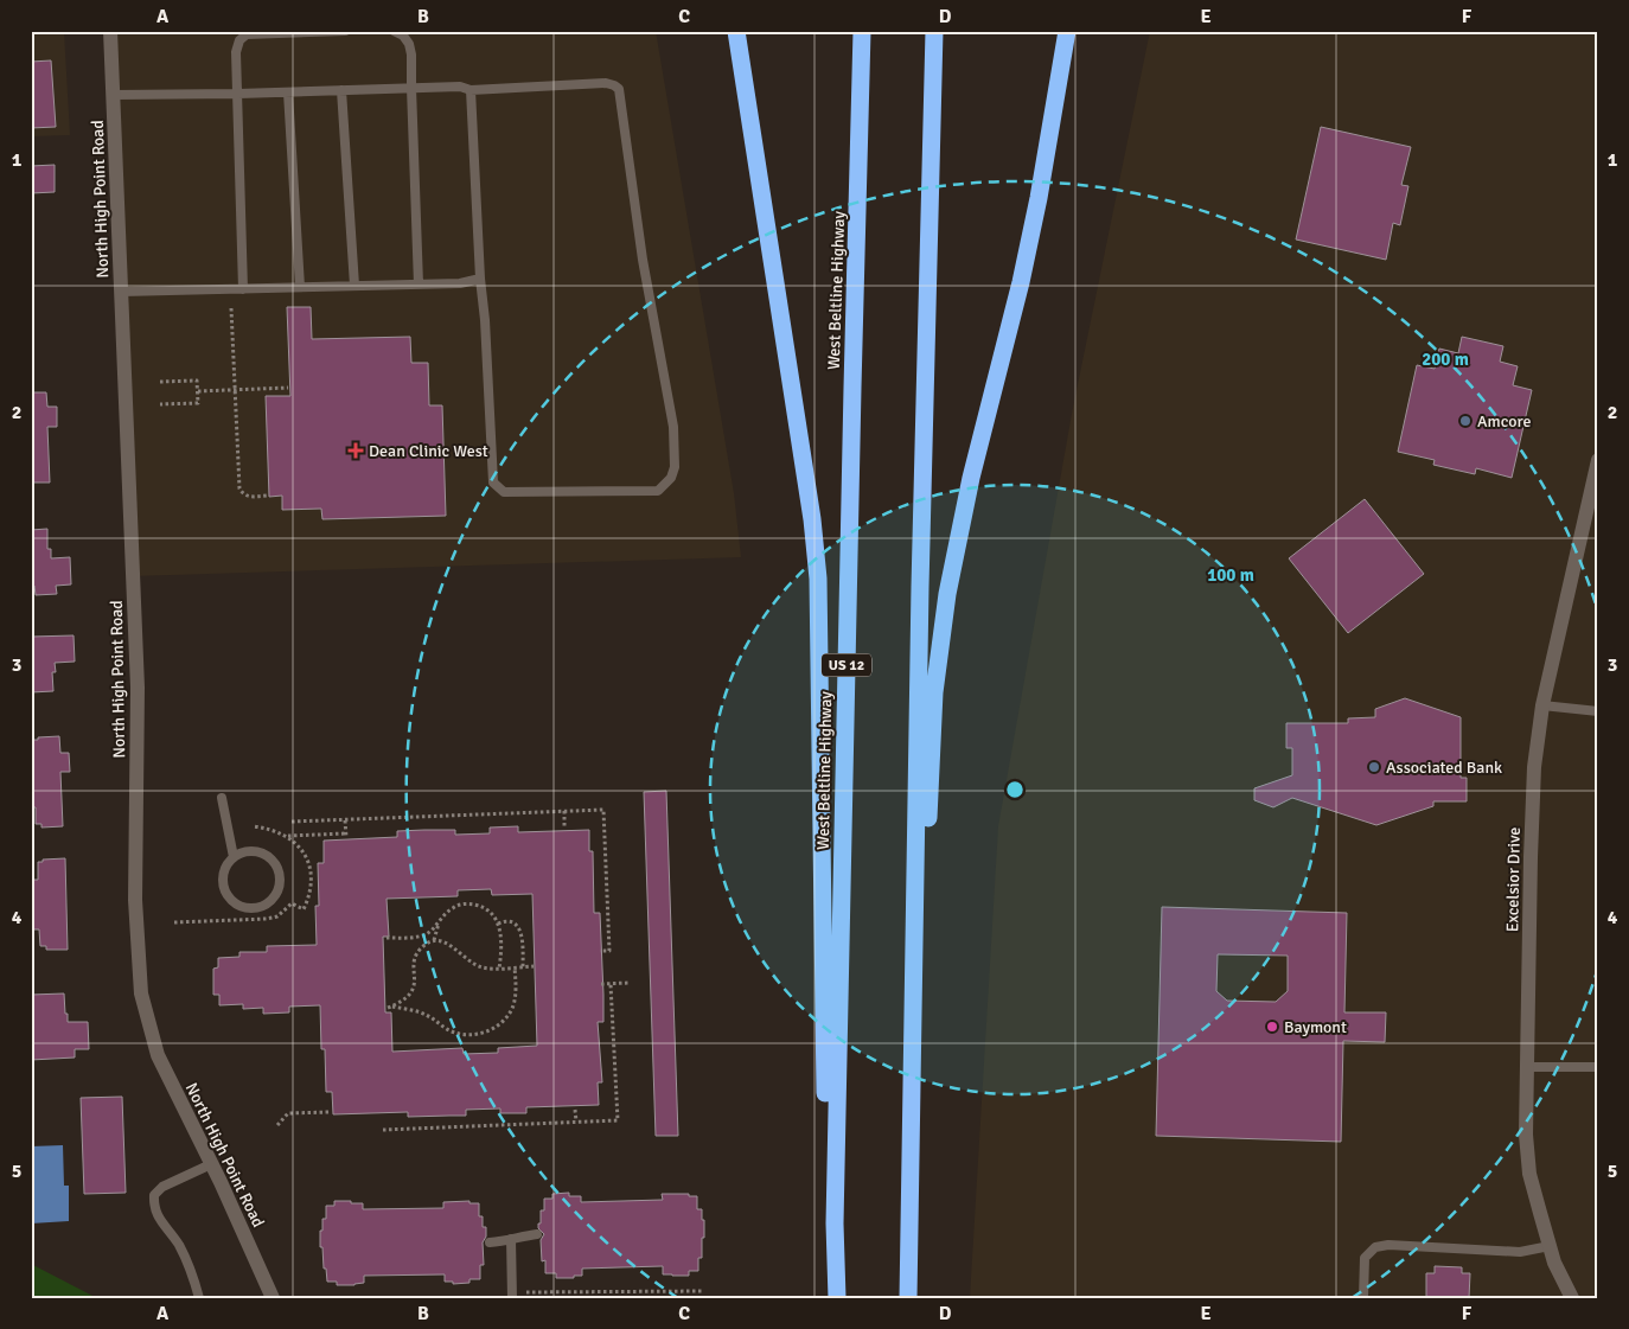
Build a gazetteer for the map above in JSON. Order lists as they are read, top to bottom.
{
  "streets": {
    "highway": ["West Beltline Highway", "US 12"],
    "street": ["North High Point Road", "Excelsior Drive"]
  },
  "places": {
    "other": ["Amcore", "Associated Bank", "Baymont"],
    "health": ["Dean Clinic West"]
  },
  "grid": {
    "columns": [
      "A",
      "B",
      "C",
      "D",
      "E",
      "F"
    ],
    "rows": [
      "1",
      "2",
      "3",
      "4",
      "5"
    ]
  },
  "rings": ["200 m", "100 m"]
}
